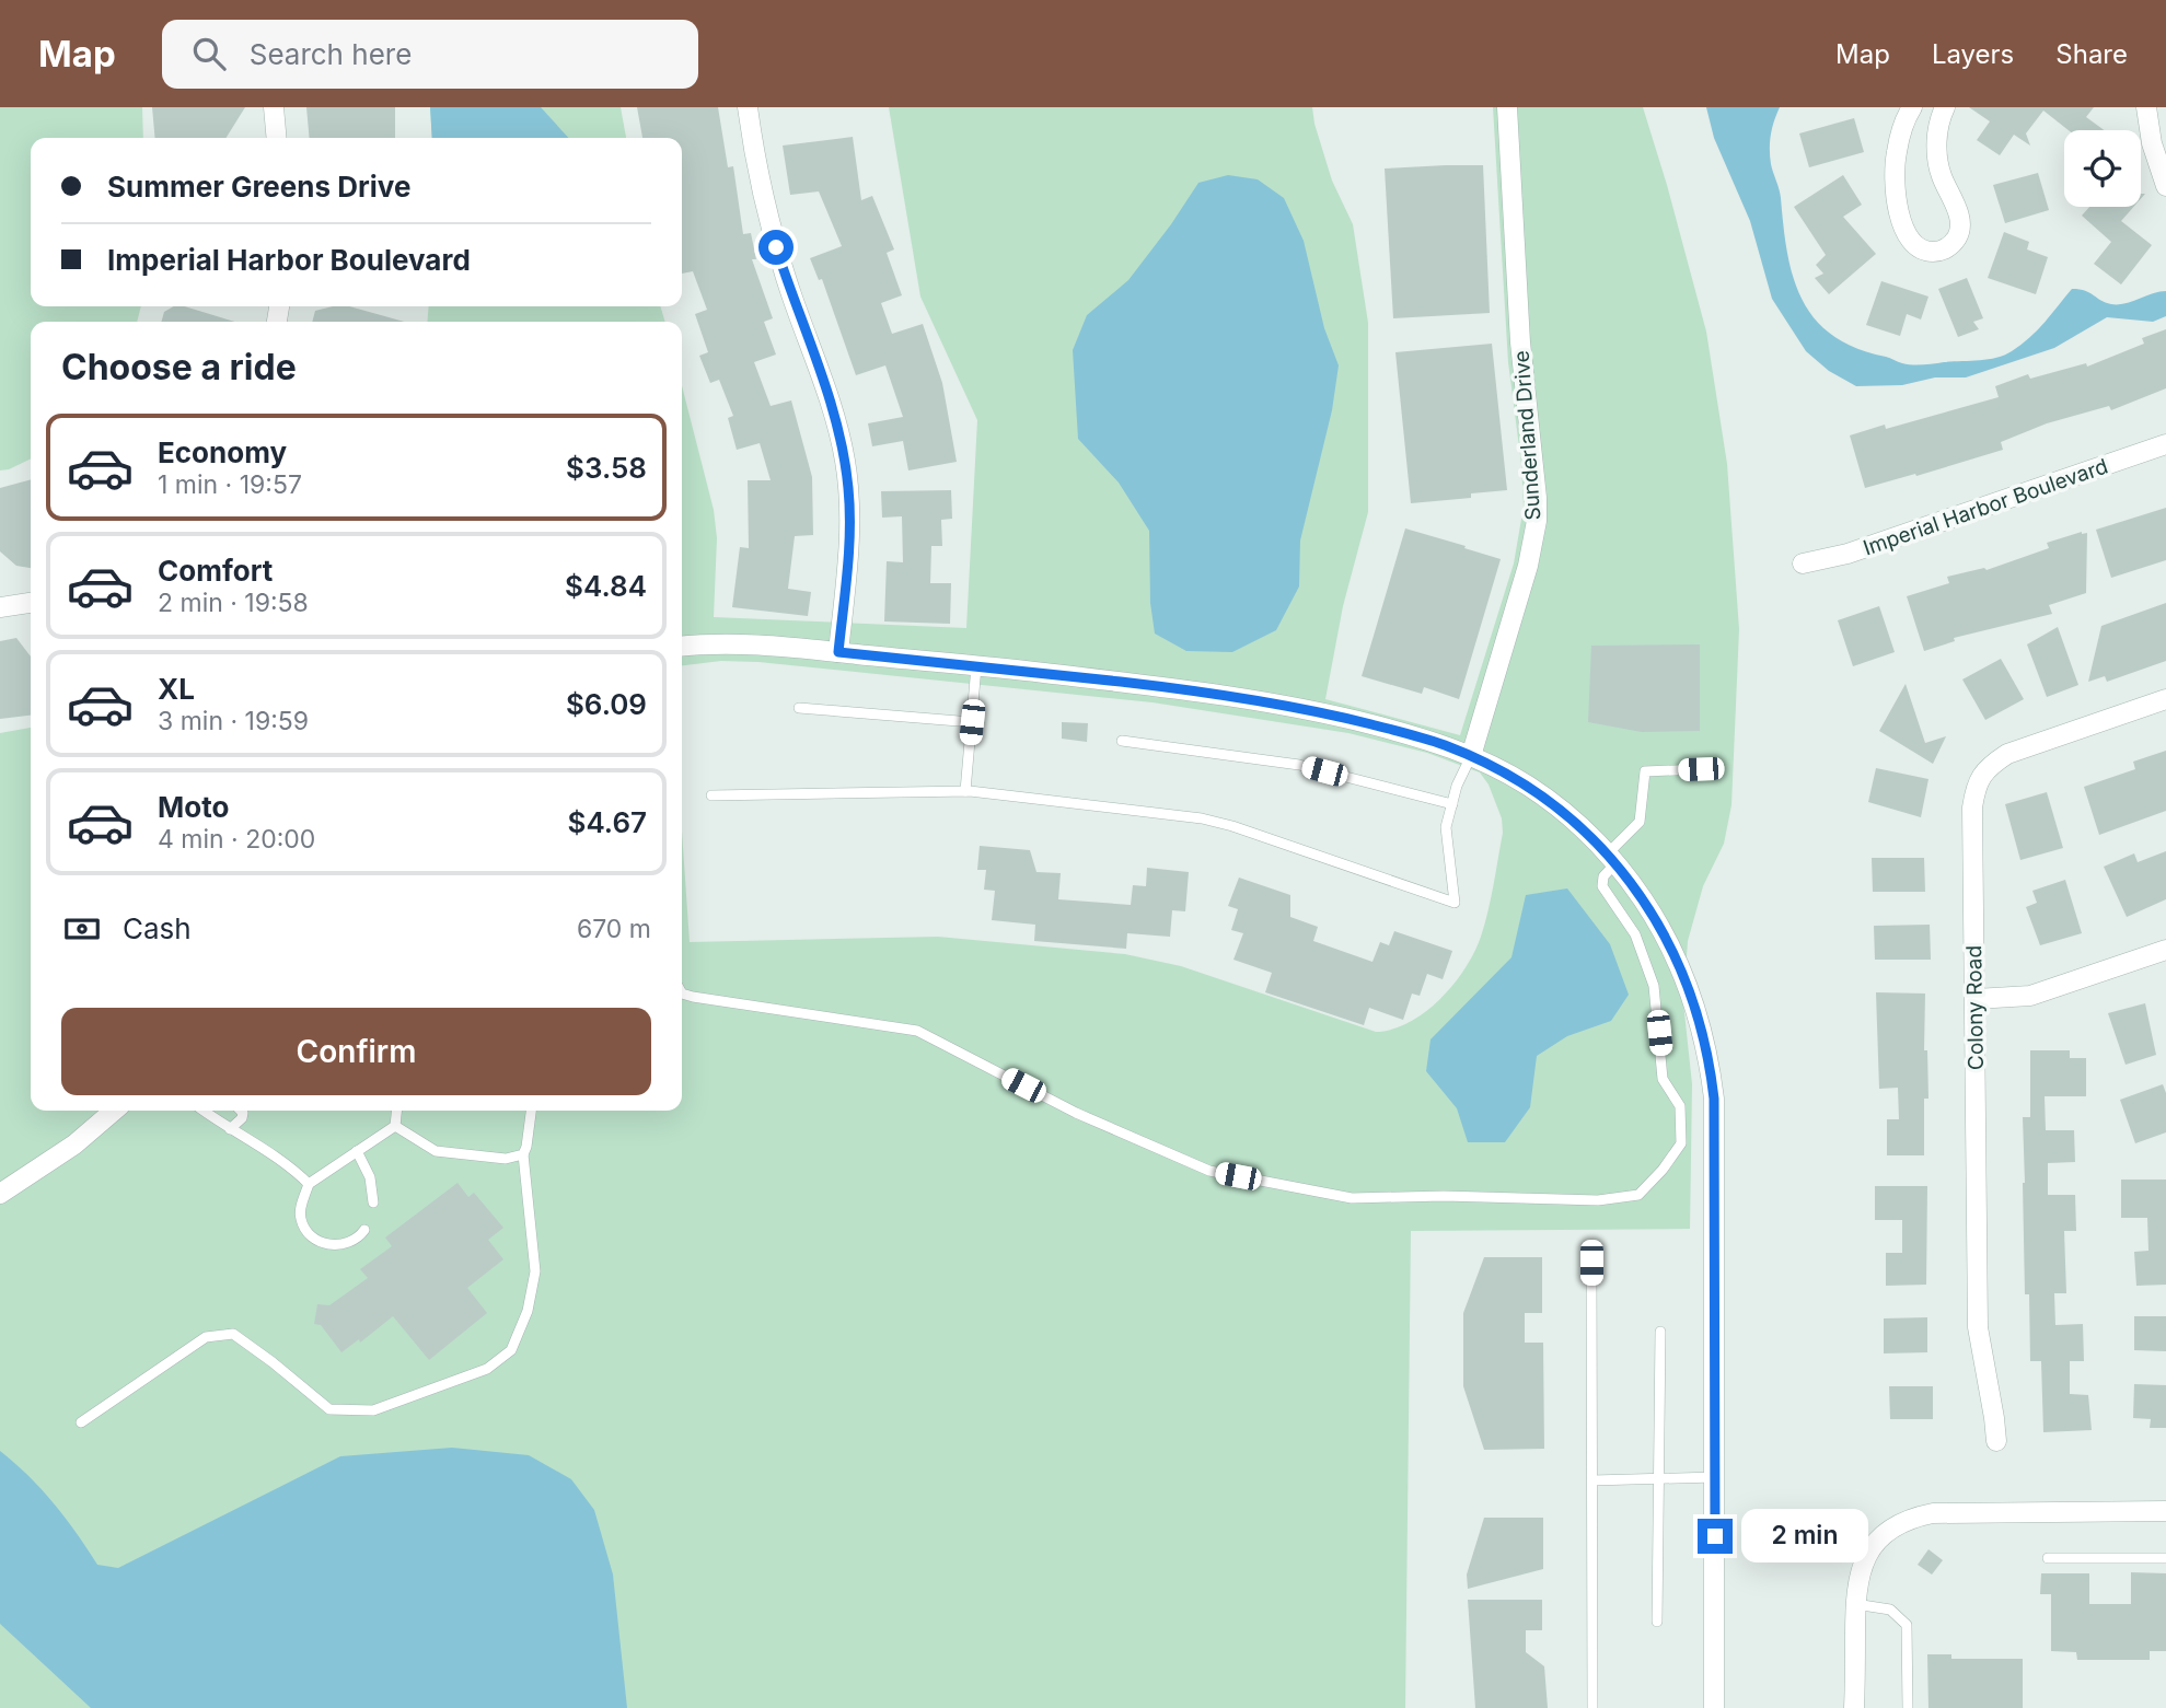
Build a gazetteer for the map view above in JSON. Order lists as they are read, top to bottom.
{
  "streets": {
    "street": ["Sunderland Drive", "Imperial Harbor Boulevard", "Colony Road"]
  },
  "page": {
    "header": "Map",
    "search": "Search here",
    "nav": ["Map", "Layers", "Share"],
    "banner": ["Summer Greens Drive", "Imperial Harbor Boulevard"],
    "heading": "Choose a ride",
    "list": [
      {
        "name": "Economy",
        "note": "1 min · 19:57",
        "value": "$3.58"
      },
      {
        "name": "Comfort",
        "note": "2 min · 19:58",
        "value": "$4.84"
      },
      {
        "name": "XL",
        "note": "3 min · 19:59",
        "value": "$6.09"
      },
      {
        "name": "Moto",
        "note": "4 min · 20:00",
        "value": "$4.67"
      }
    ],
    "pay": ["Cash", "670 m"],
    "buttons": "Confirm",
    "bubble": "2 min"
  }
}
